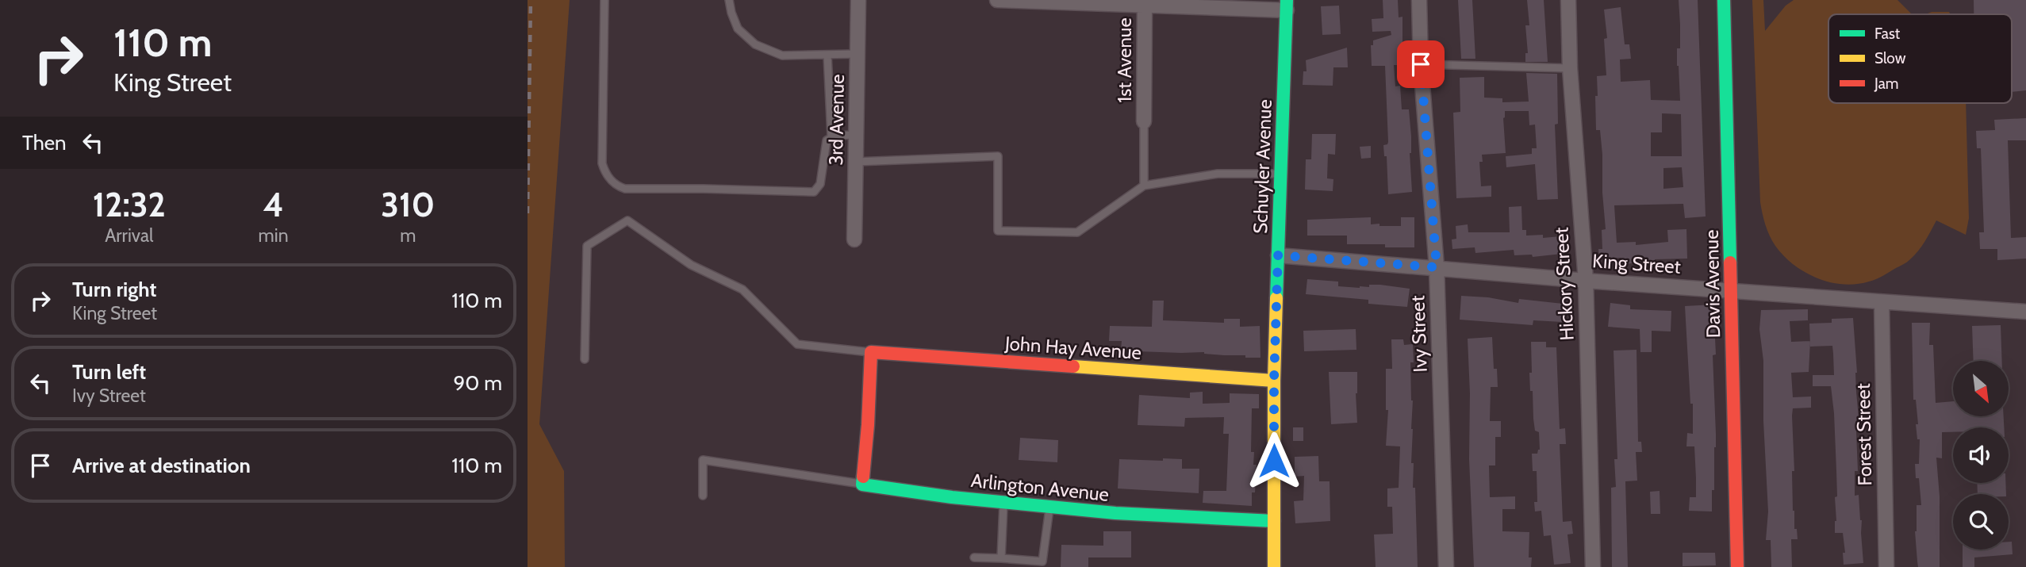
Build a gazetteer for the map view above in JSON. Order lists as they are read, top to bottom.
{
  "streets": {
    "street": [
      "1st Avenue",
      "3rd Avenue",
      "Schuyler Avenue",
      "King Street",
      "Hickory Street",
      "Davis Avenue",
      "Ivy Street",
      "John Hay Avenue",
      "Forest Street",
      "Arlington Avenue"
    ]
  },
  "crossings": [
    ["Schuyler Avenue", "King Street"],
    ["Schuyler Avenue", "John Hay Avenue"],
    ["Schuyler Avenue", "Arlington Avenue"],
    ["King Street", "Hickory Street"],
    ["King Street", "Davis Avenue"],
    ["King Street", "Ivy Street"],
    ["King Street", "Forest Street"]
  ],
  "legend": ["Fast", "Slow", "Jam"],
  "north": "bottom right",
  "page": {
    "turn": ["110 m", "King Street"],
    "then": "Then",
    "eta": [
      "12:32",
      "Arrival",
      "4",
      "min",
      "310",
      "m"
    ],
    "list": [
      {
        "name": "Turn right",
        "note": "King Street",
        "value": "110 m"
      },
      {
        "name": "Turn left",
        "note": "Ivy Street",
        "value": "90 m"
      },
      {
        "name": "Arrive at destination",
        "value": "110 m"
      }
    ]
  }
}
